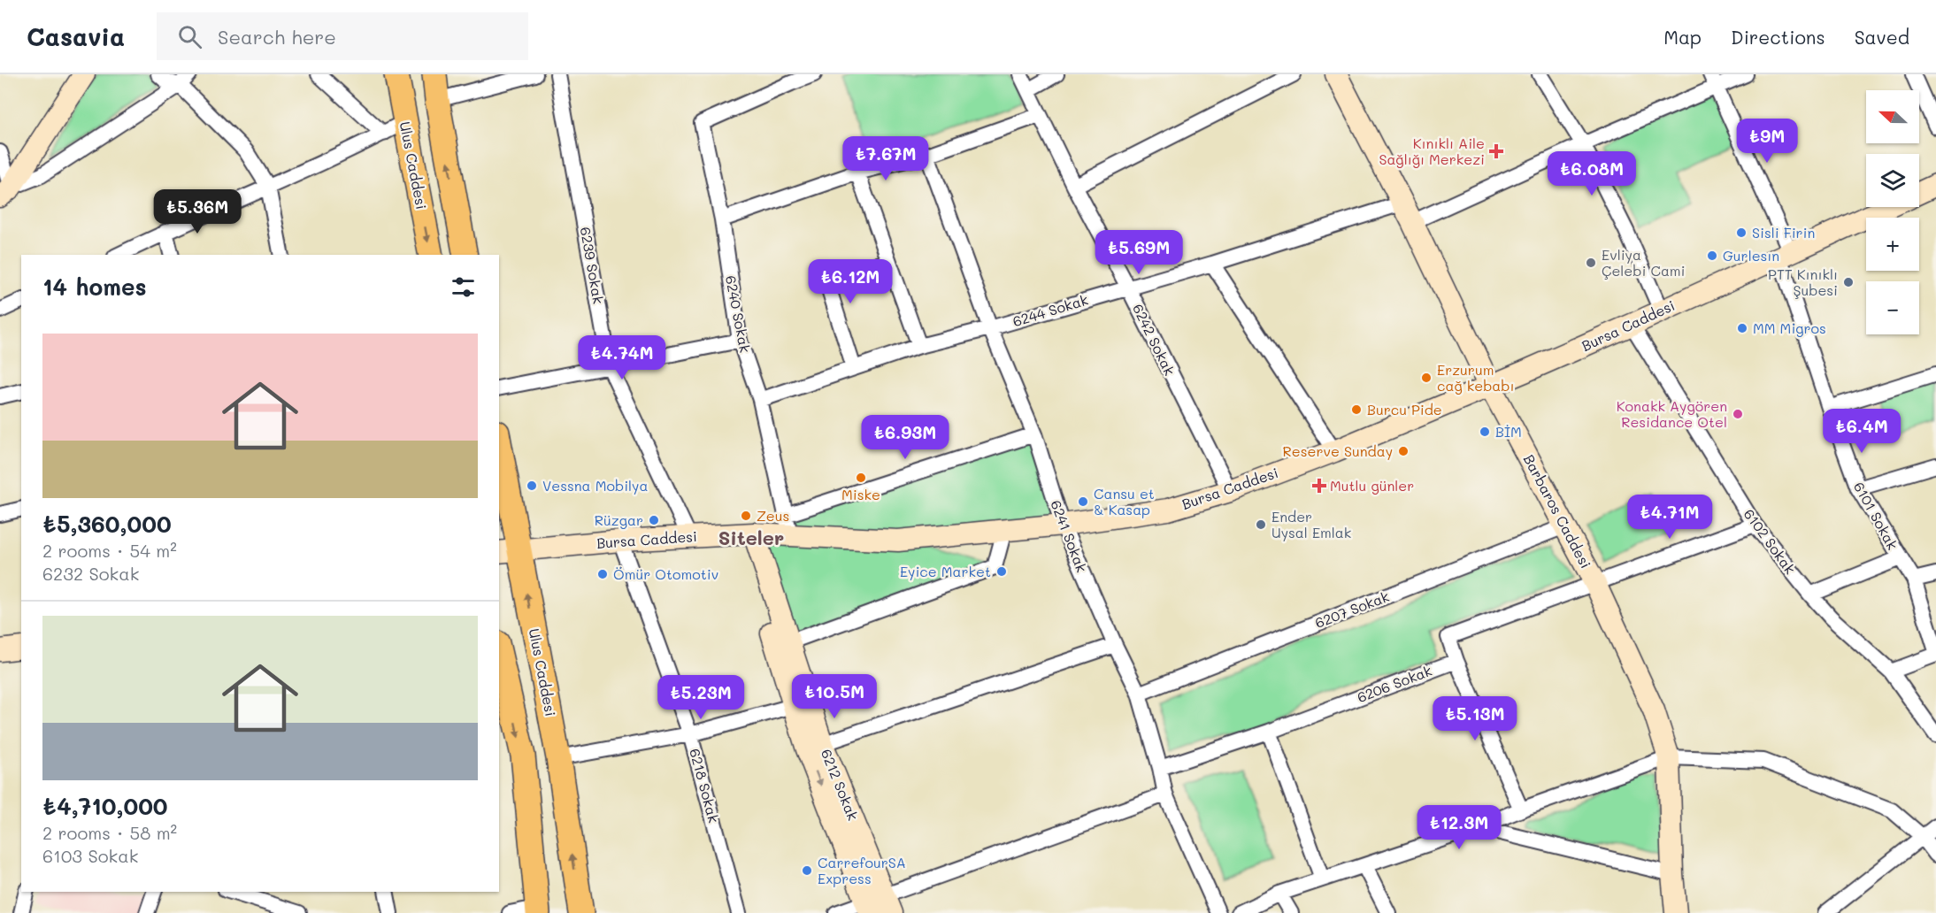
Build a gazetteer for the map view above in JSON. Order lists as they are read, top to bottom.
{
  "streets": {
    "main road": [
      "Ulus Caddesi",
      "Bursa Caddesi",
      "Barbaros Caddesi",
      "6212 Sokak"
    ],
    "street": [
      "6239 Sokak",
      "6244 Sokak",
      "6240 Sokak",
      "6242 Sokak",
      "6101 Sokak",
      "6241 Sokak",
      "6102 Sokak",
      "6207 Sokak",
      "6206 Sokak",
      "6218 Sokak"
    ]
  },
  "crossings": [
    ["Ulus Caddesi", "Bursa Caddesi"],
    ["6239 Sokak", "Bursa Caddesi"],
    ["6244 Sokak", "6240 Sokak"],
    ["6244 Sokak", "6242 Sokak"],
    ["6244 Sokak", "Barbaros Caddesi"],
    ["6244 Sokak", "6101 Sokak"],
    ["6244 Sokak", "6241 Sokak"],
    ["6240 Sokak", "Bursa Caddesi"],
    ["Bursa Caddesi", "6242 Sokak"],
    ["Bursa Caddesi", "Barbaros Caddesi"],
    ["Bursa Caddesi", "6101 Sokak"],
    ["Bursa Caddesi", "6241 Sokak"],
    ["Bursa Caddesi", "6102 Sokak"],
    ["Bursa Caddesi", "6212 Sokak"],
    ["Bursa Caddesi", "6218 Sokak"],
    ["Barbaros Caddesi", "6207 Sokak"],
    ["6241 Sokak", "6207 Sokak"],
    ["6241 Sokak", "6206 Sokak"]
  ],
  "districts": ["Siteler"],
  "places": {
    "health": ["Kınıklı Aile Sağlığı Merkezi", "Mutlu günler"],
    "other": [
      "Sisli Firin",
      "Gurlesın",
      "Evliya Çelebi Cami",
      "PTT Kınıklı Şubesi",
      "MM Migros",
      "Erzurum cağ kebabı",
      "Burcu Pide",
      "Konakk Aygören Residance Otel",
      "BİM",
      "Reserve Sunday",
      "Miske",
      "Vessna Mobilya",
      "Cansu et & Kasap",
      "Zeus",
      "Rüzgar",
      "Ender Uysal Emlak",
      "Eyice Market",
      "Ömür Otomotiv",
      "CarrefourSA Express"
    ]
  },
  "north": "left",
  "page": {
    "header": "Casavia",
    "search": "Search here",
    "nav": ["Map", "Directions", "Saved"],
    "map_buttons": ["+", "−"],
    "price": [
      "₺9M",
      "₺7.67M",
      "₺6.08M",
      "₺5.36M",
      "₺5.69M",
      "₺6.12M",
      "₺4.74M",
      "₺6.4M",
      "₺6.93M",
      "₺4.71M",
      "₺10.5M",
      "₺5.23M",
      "₺5.13M",
      "₺12.3M"
    ],
    "heading": "14 homes",
    "list": [
      {
        "name": "₺5,360,000",
        "note": "2 rooms · 54 m² · 6232 Sokak"
      },
      {
        "name": "₺4,710,000",
        "note": "2 rooms · 58 m² · 6103 Sokak"
      }
    ]
  }
}
